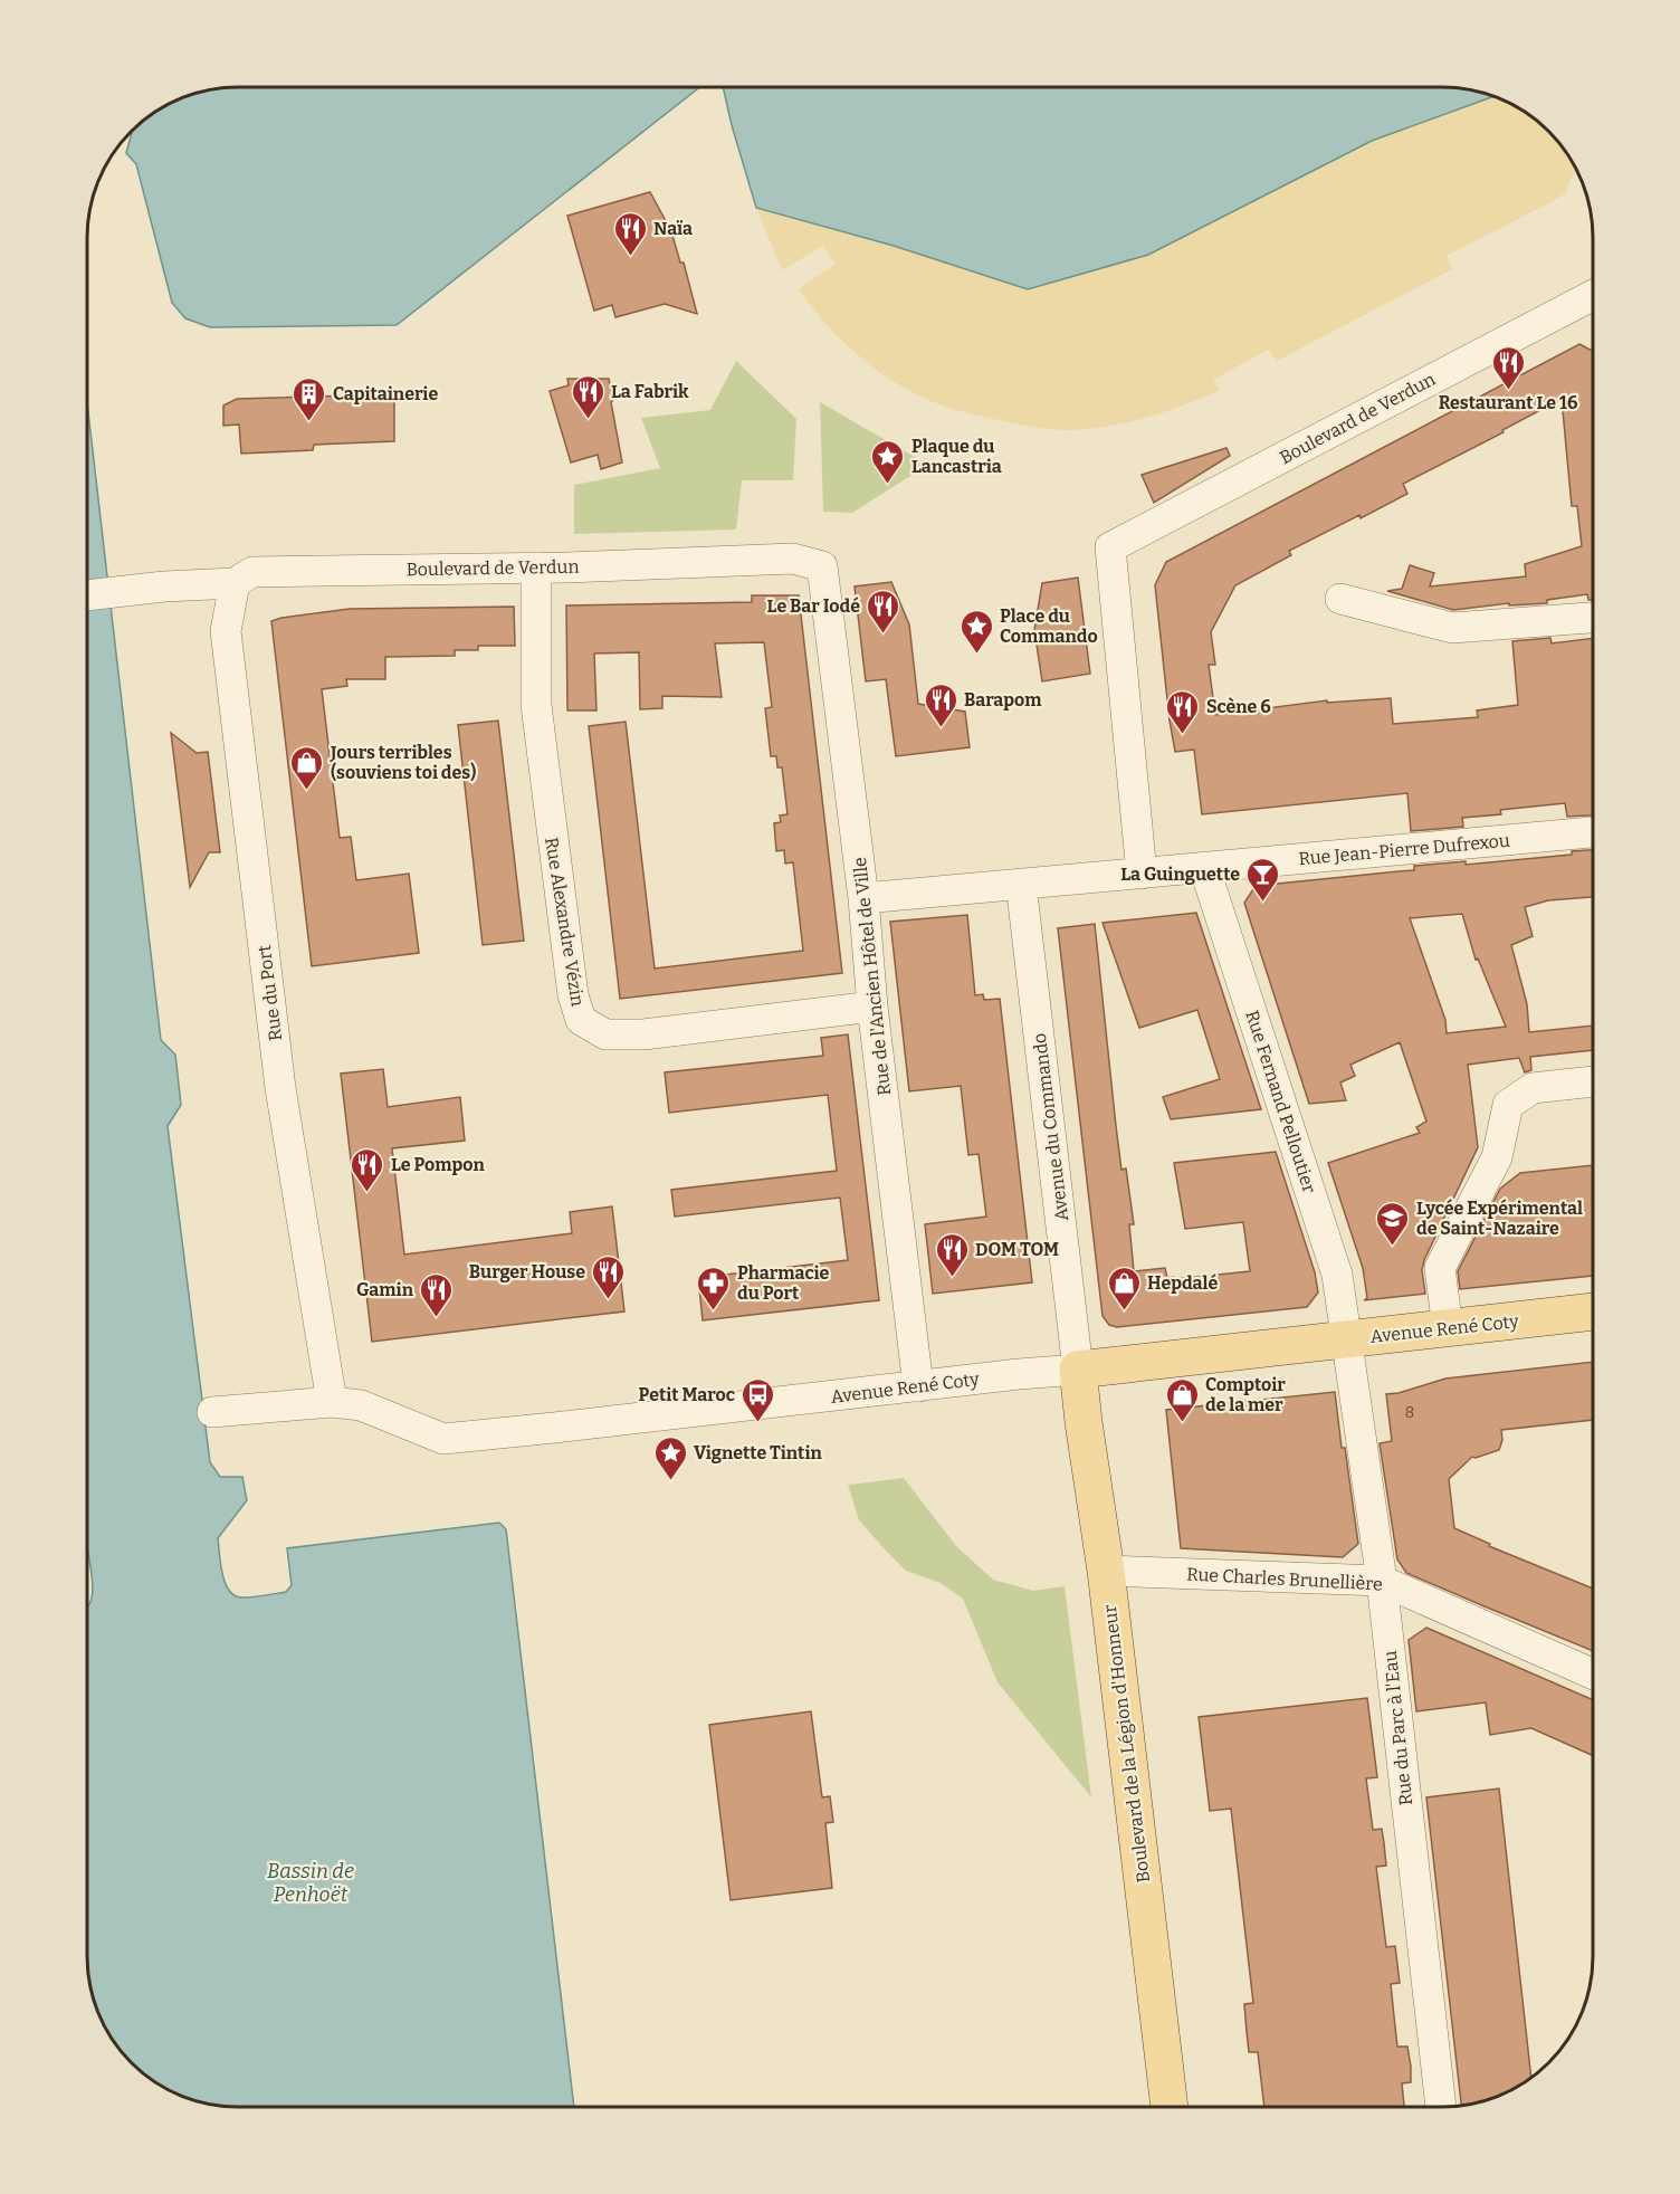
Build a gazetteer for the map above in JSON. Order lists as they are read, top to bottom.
{
  "streets": {
    "main road": ["Avenue René Coty", "Boulevard de la Légion d'Honneur"],
    "street": [
      "Boulevard de Verdun",
      "Rue Jean-Pierre Dufrexou",
      "Rue Alexandre Vézin",
      "Rue de l'Ancien Hôtel de Ville",
      "Rue du Port",
      "Rue Fernand Pelloutier",
      "Avenue du Commando",
      "Rue Charles Brunellière",
      "Rue du Parc à l'Eau"
    ]
  },
  "crossings": [
    ["Boulevard de Verdun", "Rue Alexandre Vézin"],
    ["Boulevard de Verdun", "Rue de l'Ancien Hôtel de Ville"],
    ["Boulevard de Verdun", "Rue du Port"],
    ["Rue Jean-Pierre Dufrexou", "Rue Fernand Pelloutier"],
    ["Rue Alexandre Vézin", "Rue de l'Ancien Hôtel de Ville"],
    ["Rue de l'Ancien Hôtel de Ville", "Avenue René Coty"],
    ["Rue du Port", "Avenue René Coty"],
    ["Rue Fernand Pelloutier", "Avenue René Coty"],
    ["Rue Fernand Pelloutier", "Rue du Parc à l'Eau"],
    ["Avenue du Commando", "Avenue René Coty"],
    ["Avenue du Commando", "Boulevard de la Légion d'Honneur"],
    ["Avenue René Coty", "Rue du Parc à l'Eau"],
    ["Avenue René Coty", "Boulevard de la Légion d'Honneur"],
    ["Rue Charles Brunellière", "Rue du Parc à l'Eau"],
    ["Rue Charles Brunellière", "Boulevard de la Légion d'Honneur"]
  ],
  "water": ["Bassin de Penhoët"],
  "places": {
    "restaurant": [
      "Naïa",
      "Restaurant Le 16",
      "La Fabrik",
      "Le Bar Iodé",
      "Barapom",
      "Scène 6",
      "Le Pompon",
      "DOM TOM",
      "Burger House",
      "Gamin"
    ],
    "building": ["Capitainerie"],
    "place": ["Plaque du Lancastria", "Place du Commando", "Vignette Tintin"],
    "shop": ["Jours terribles (souviens toi des)", "Hepdalé", "Comptoir de la mer"],
    "bar": ["La Guinguette"],
    "school or university": ["Lycée Expérimental de Saint-Nazaire"],
    "pharmacy": ["Pharmacie du Port"],
    "bus stop": ["Petit Maroc"]
  },
  "house_numbers": ["8"]
}
